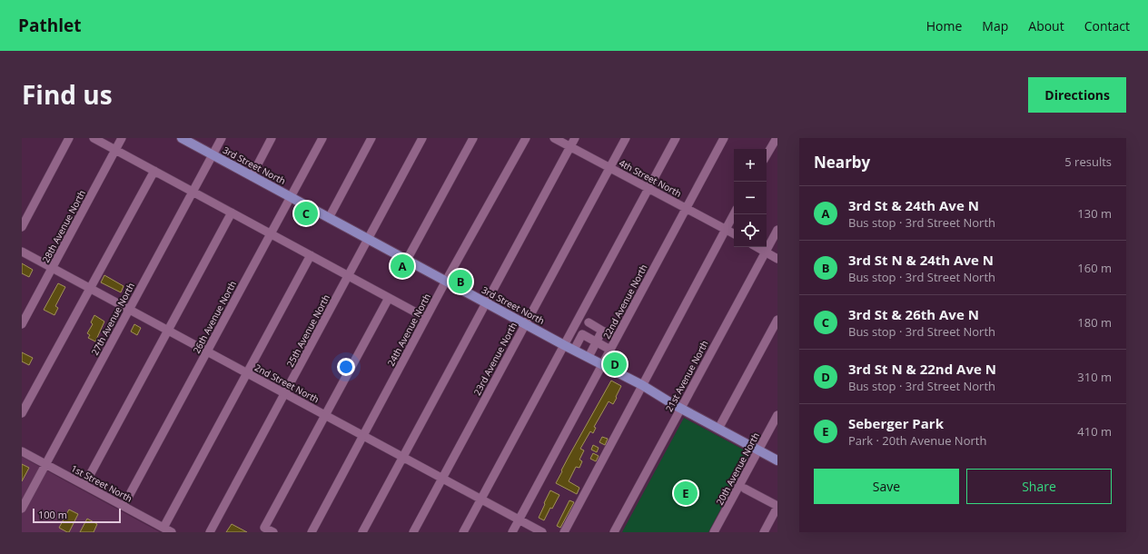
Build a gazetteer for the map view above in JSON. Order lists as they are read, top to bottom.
{
  "streets": {
    "main road": ["3rd Street North"],
    "street": [
      "4th Street North",
      "28th Avenue North",
      "22nd Avenue North",
      "26th Avenue North",
      "27th Avenue North",
      "24th Avenue North",
      "25th Avenue North",
      "23rd Avenue North",
      "21st Avenue North",
      "2nd Street North",
      "20th Avenue North",
      "1st Street North"
    ]
  },
  "crossings": [
    ["3rd Street North", "22nd Avenue North"],
    ["3rd Street North", "26th Avenue North"],
    ["3rd Street North", "27th Avenue North"],
    ["3rd Street North", "24th Avenue North"],
    ["3rd Street North", "25th Avenue North"],
    ["3rd Street North", "23rd Avenue North"],
    ["3rd Street North", "21st Avenue North"],
    ["3rd Street North", "20th Avenue North"],
    ["4th Street North", "22nd Avenue North"],
    ["4th Street North", "23rd Avenue North"],
    ["28th Avenue North", "2nd Street North"],
    ["22nd Avenue North", "2nd Street North"],
    ["26th Avenue North", "2nd Street North"],
    ["26th Avenue North", "1st Street North"],
    ["27th Avenue North", "2nd Street North"],
    ["27th Avenue North", "1st Street North"],
    ["24th Avenue North", "2nd Street North"],
    ["25th Avenue North", "2nd Street North"],
    ["23rd Avenue North", "2nd Street North"]
  ],
  "scale_bar": "100 m",
  "page": {
    "header": "Pathlet",
    "nav": [
      "Home",
      "Map",
      "About",
      "Contact"
    ],
    "title": "Find us",
    "buttons": [
      "Directions",
      ["Save", "Share"]
    ],
    "heading": ["Nearby", "5 results"],
    "map_buttons": ["+", "−"],
    "list": [
      {
        "mark": "A",
        "name": "3rd St & 24th Ave N",
        "note": "Bus stop · 3rd Street North",
        "value": "130 m"
      },
      {
        "mark": "B",
        "name": "3rd St N & 24th Ave N",
        "note": "Bus stop · 3rd Street North",
        "value": "160 m"
      },
      {
        "mark": "C",
        "name": "3rd St & 26th Ave N",
        "note": "Bus stop · 3rd Street North",
        "value": "180 m"
      },
      {
        "mark": "D",
        "name": "3rd St N & 22nd Ave N",
        "note": "Bus stop · 3rd Street North",
        "value": "310 m"
      },
      {
        "mark": "E",
        "name": "Seberger Park",
        "note": "Park · 20th Avenue North",
        "value": "410 m"
      }
    ],
    "pins": [
      "C",
      "A",
      "B",
      "D",
      "E"
    ],
    "scale": "100 m"
  }
}
